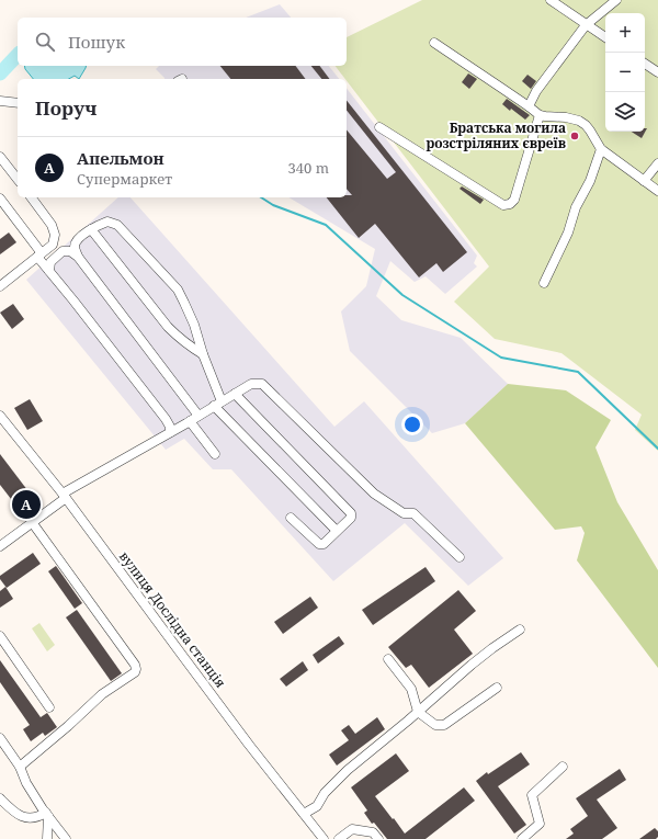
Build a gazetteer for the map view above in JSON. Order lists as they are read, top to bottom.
{
  "streets": {
    "street": ["вулиця Дослідна станція"]
  },
  "places": ["Братська могила розстріляних євреїв"],
  "page": {
    "map_buttons": ["+", "−"],
    "search": "Пошук",
    "heading": "Поруч",
    "list": [
      {
        "mark": "A",
        "name": "Апельмон",
        "note": "Супермаркет",
        "value": "340 m"
      }
    ],
    "pins": "A"
  }
}
